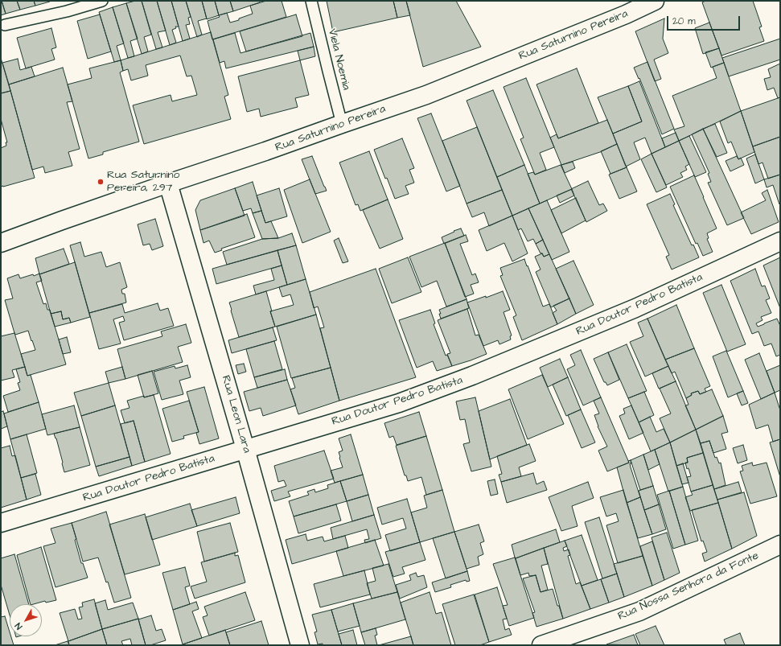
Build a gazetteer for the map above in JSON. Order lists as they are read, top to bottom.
{
  "streets": {
    "street": [
      "Rua Saturnino Pereira",
      "Rua Doutor Pedro Batista",
      "Rua Leon Lara",
      "Rua Nossa Senhora da Fonte"
    ],
    "lane": ["Viela Noemia"]
  },
  "crossings": [
    ["Rua Saturnino Pereira", "Viela Noemia"],
    ["Rua Saturnino Pereira", "Rua Leon Lara"],
    ["Rua Doutor Pedro Batista", "Rua Leon Lara"]
  ],
  "places": ["Rua Saturnino Pereira, 297"],
  "scale_bar": "20 m",
  "north": "bottom left"
}
